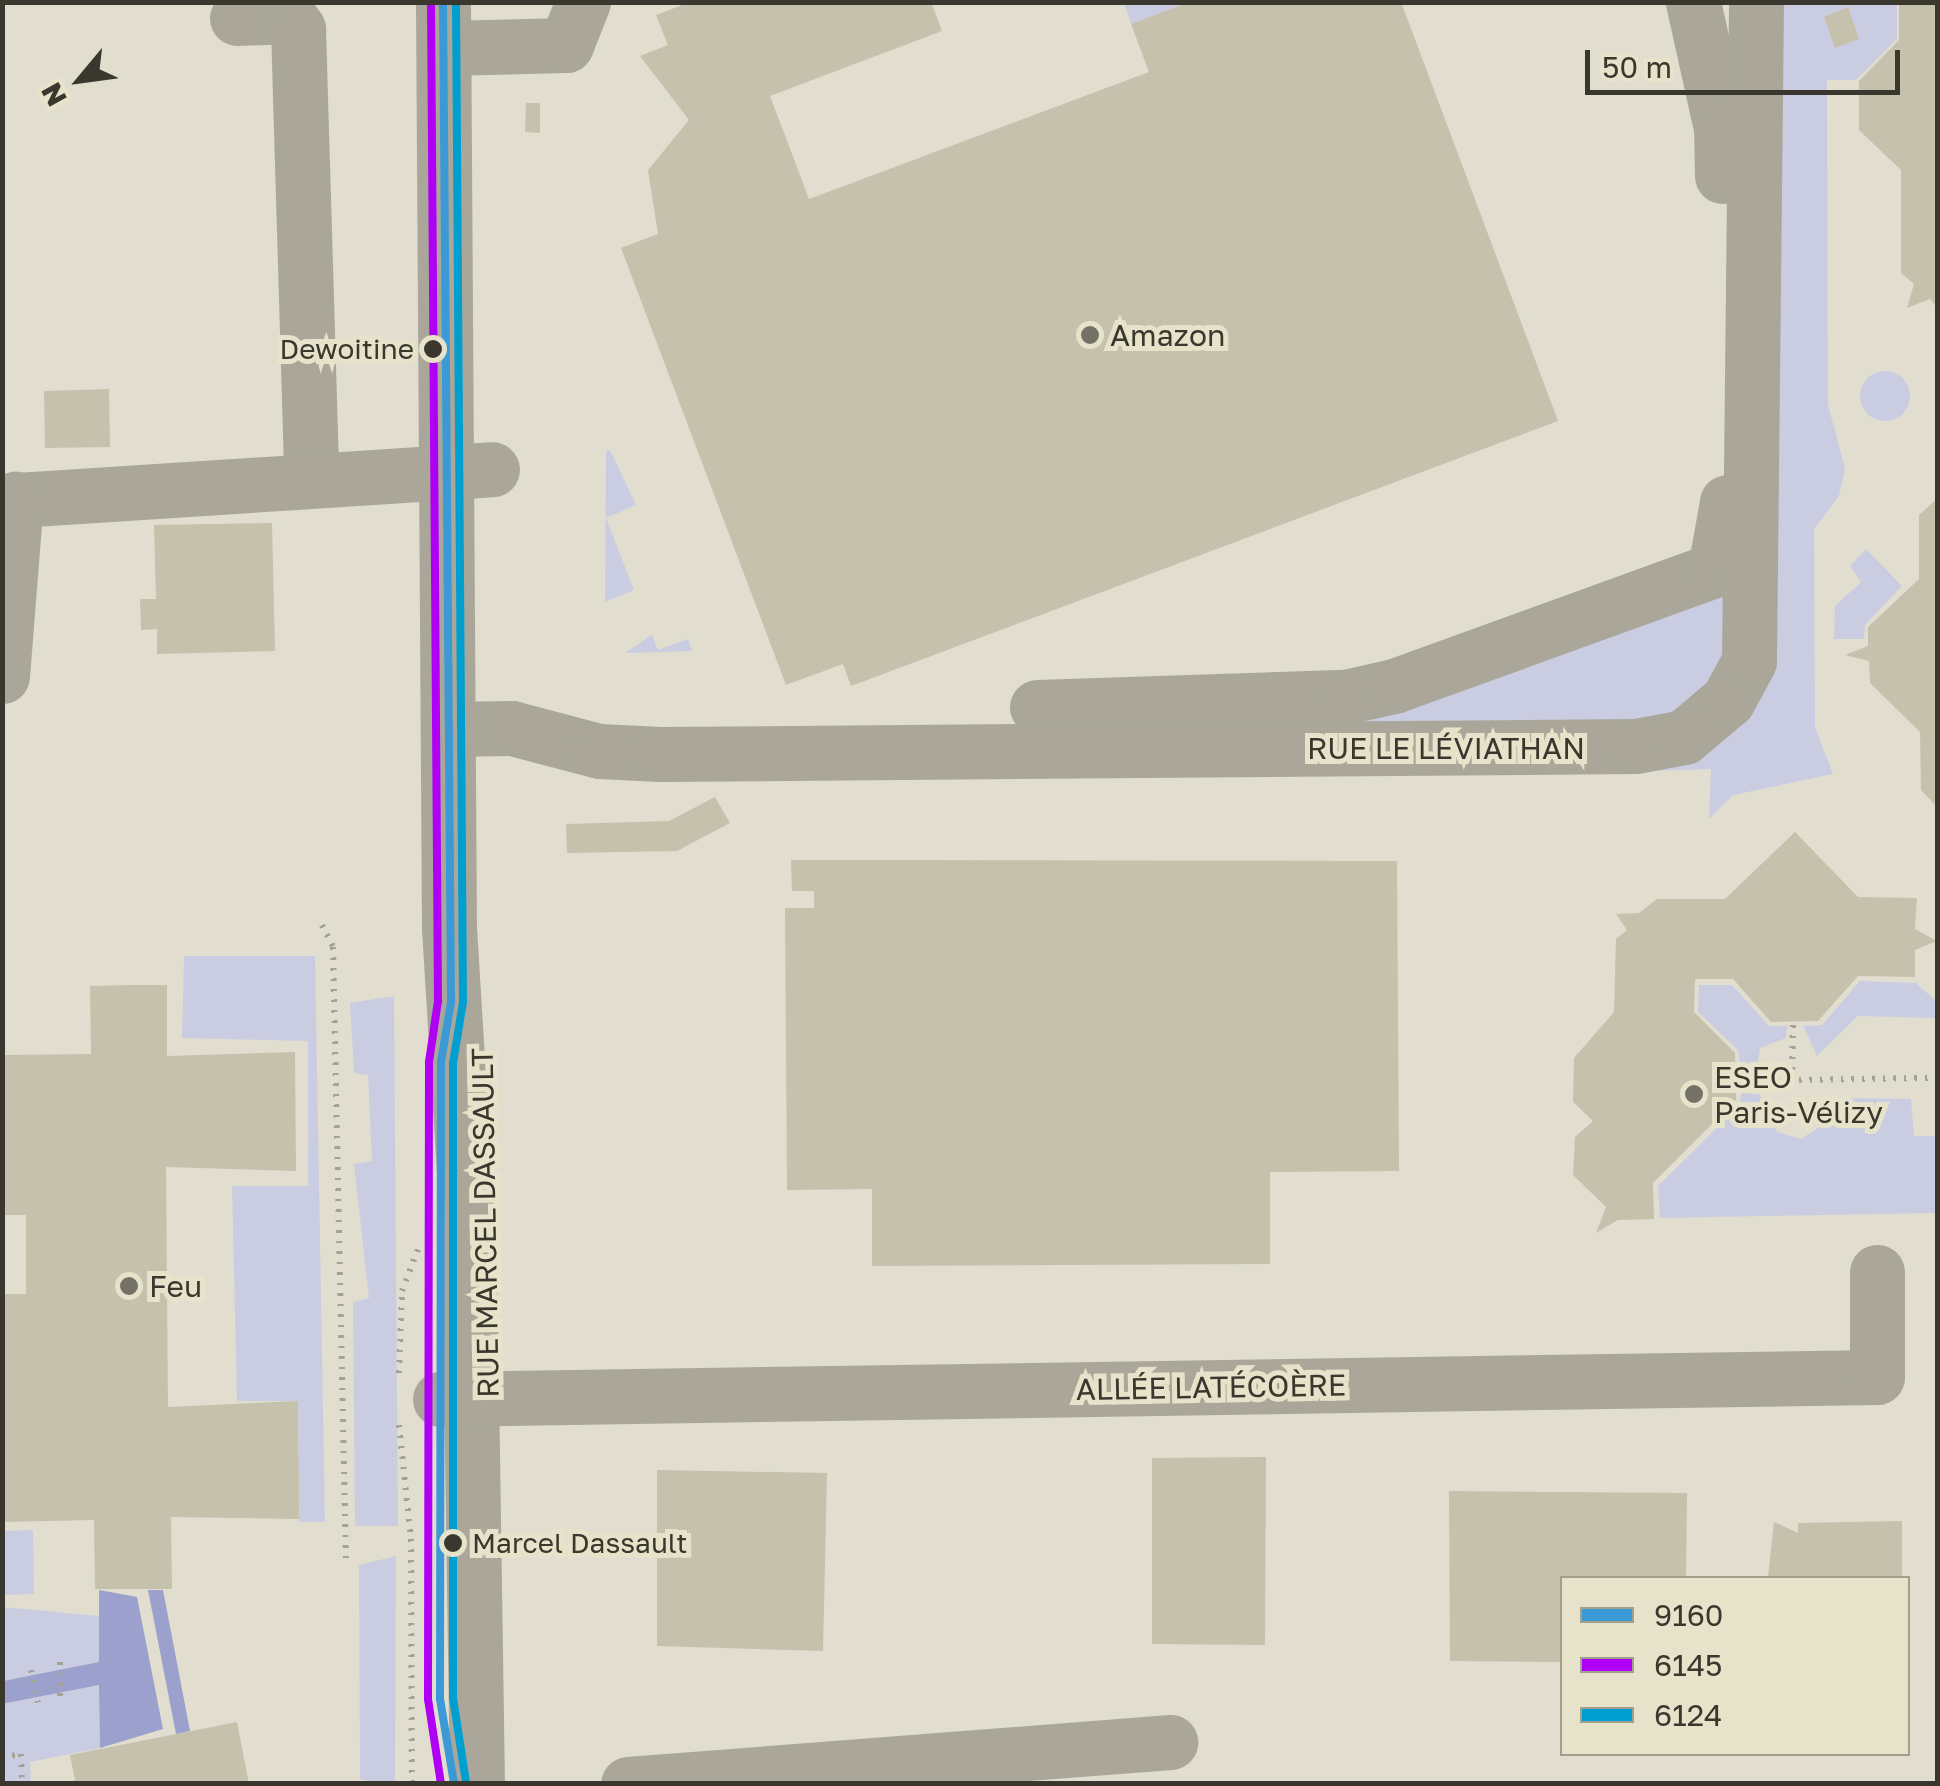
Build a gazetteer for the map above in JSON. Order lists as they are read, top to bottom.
{
  "streets": {
    "street": ["RUE LE LÉVIATHAN", "RUE MARCEL DASSAULT", "ALLÉE LATÉCOÈRE"]
  },
  "crossings": [
    ["RUE LE LÉVIATHAN", "RUE MARCEL DASSAULT"],
    ["RUE MARCEL DASSAULT", "ALLÉE LATÉCOÈRE"]
  ],
  "places": [
    "Amazon",
    "Dewoitine",
    "ESEO Paris-Vélizy",
    "Feu",
    "Marcel Dassault"
  ],
  "lines": ["transit line 9160", "transit line 6145", "transit line 6124"],
  "legend": ["9160", "6145", "6124"],
  "scale_bar": "50 m",
  "north": "bottom left"
}
